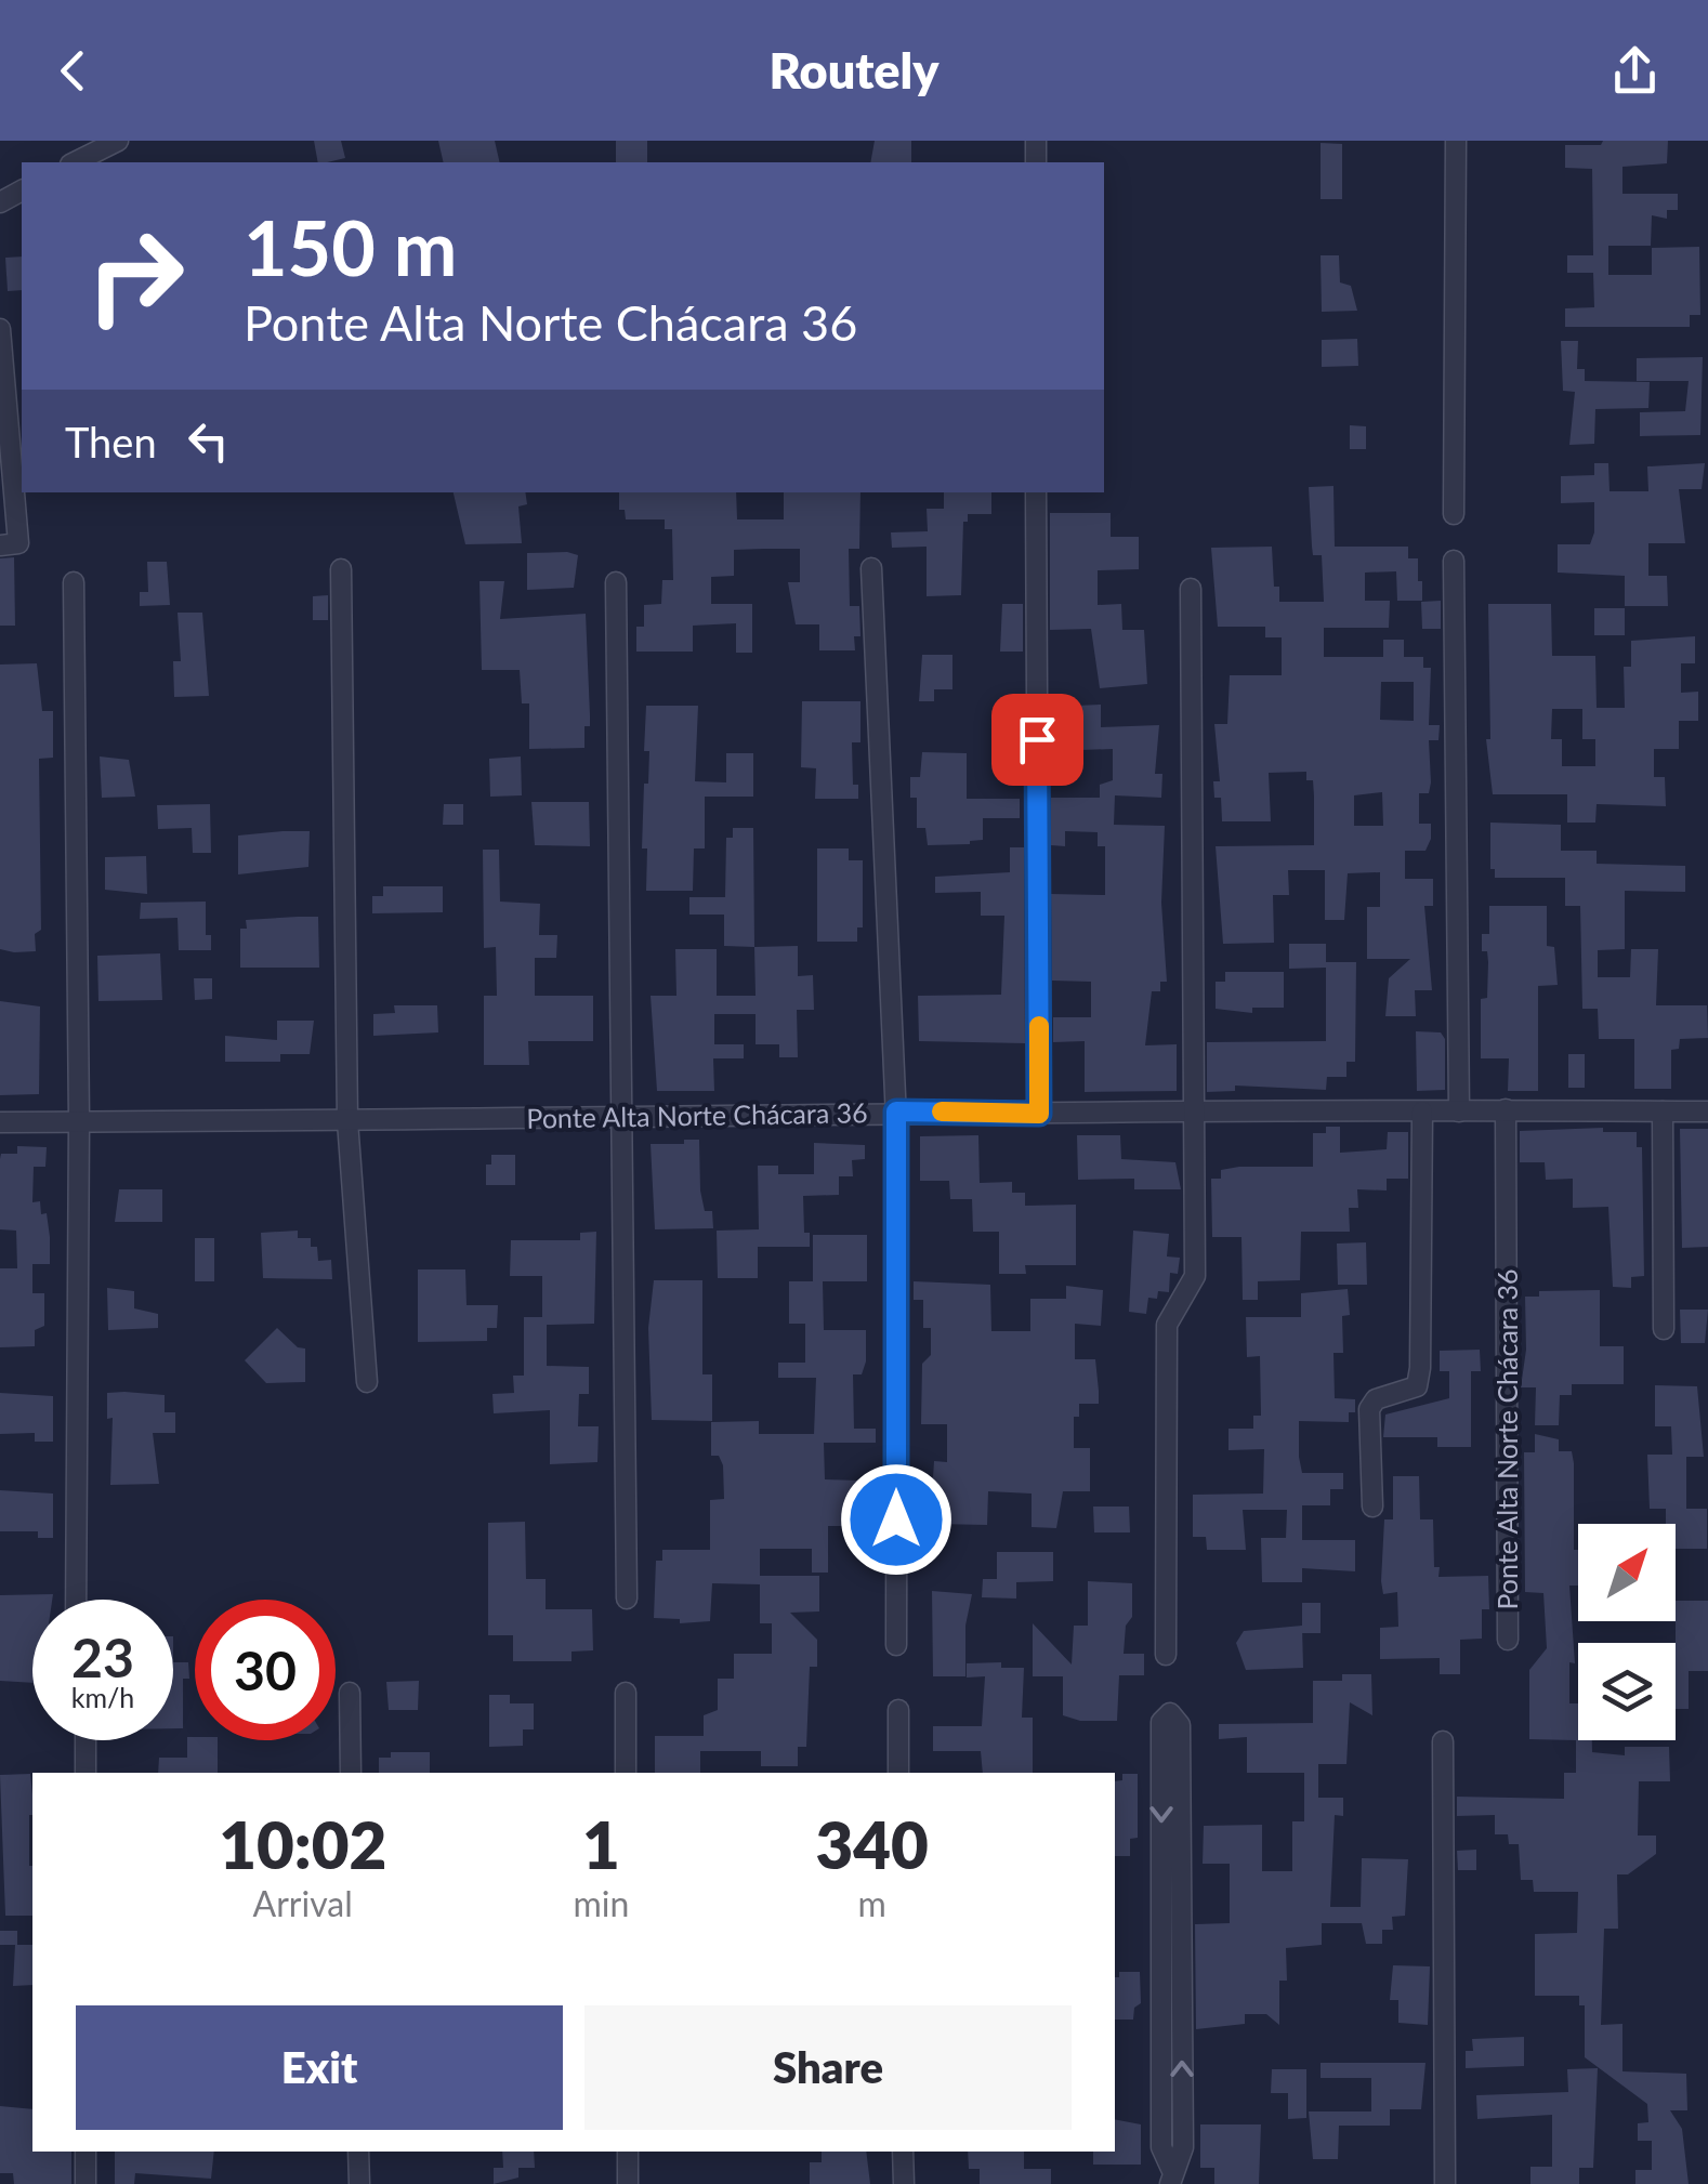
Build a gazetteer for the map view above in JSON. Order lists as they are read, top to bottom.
{
  "streets": {
    "street": ["Ponte Alta Norte Chácara 36"]
  },
  "north": "top right",
  "page": {
    "header": "Routely",
    "turn": ["150 m", "Ponte Alta Norte Chácara 36"],
    "then": "Then",
    "speed": "23 km/h",
    "limit": "30",
    "eta": [
      "10:02",
      "Arrival",
      "1",
      "min",
      "340",
      "m"
    ],
    "buttons": ["Exit", "Share"]
  }
}
